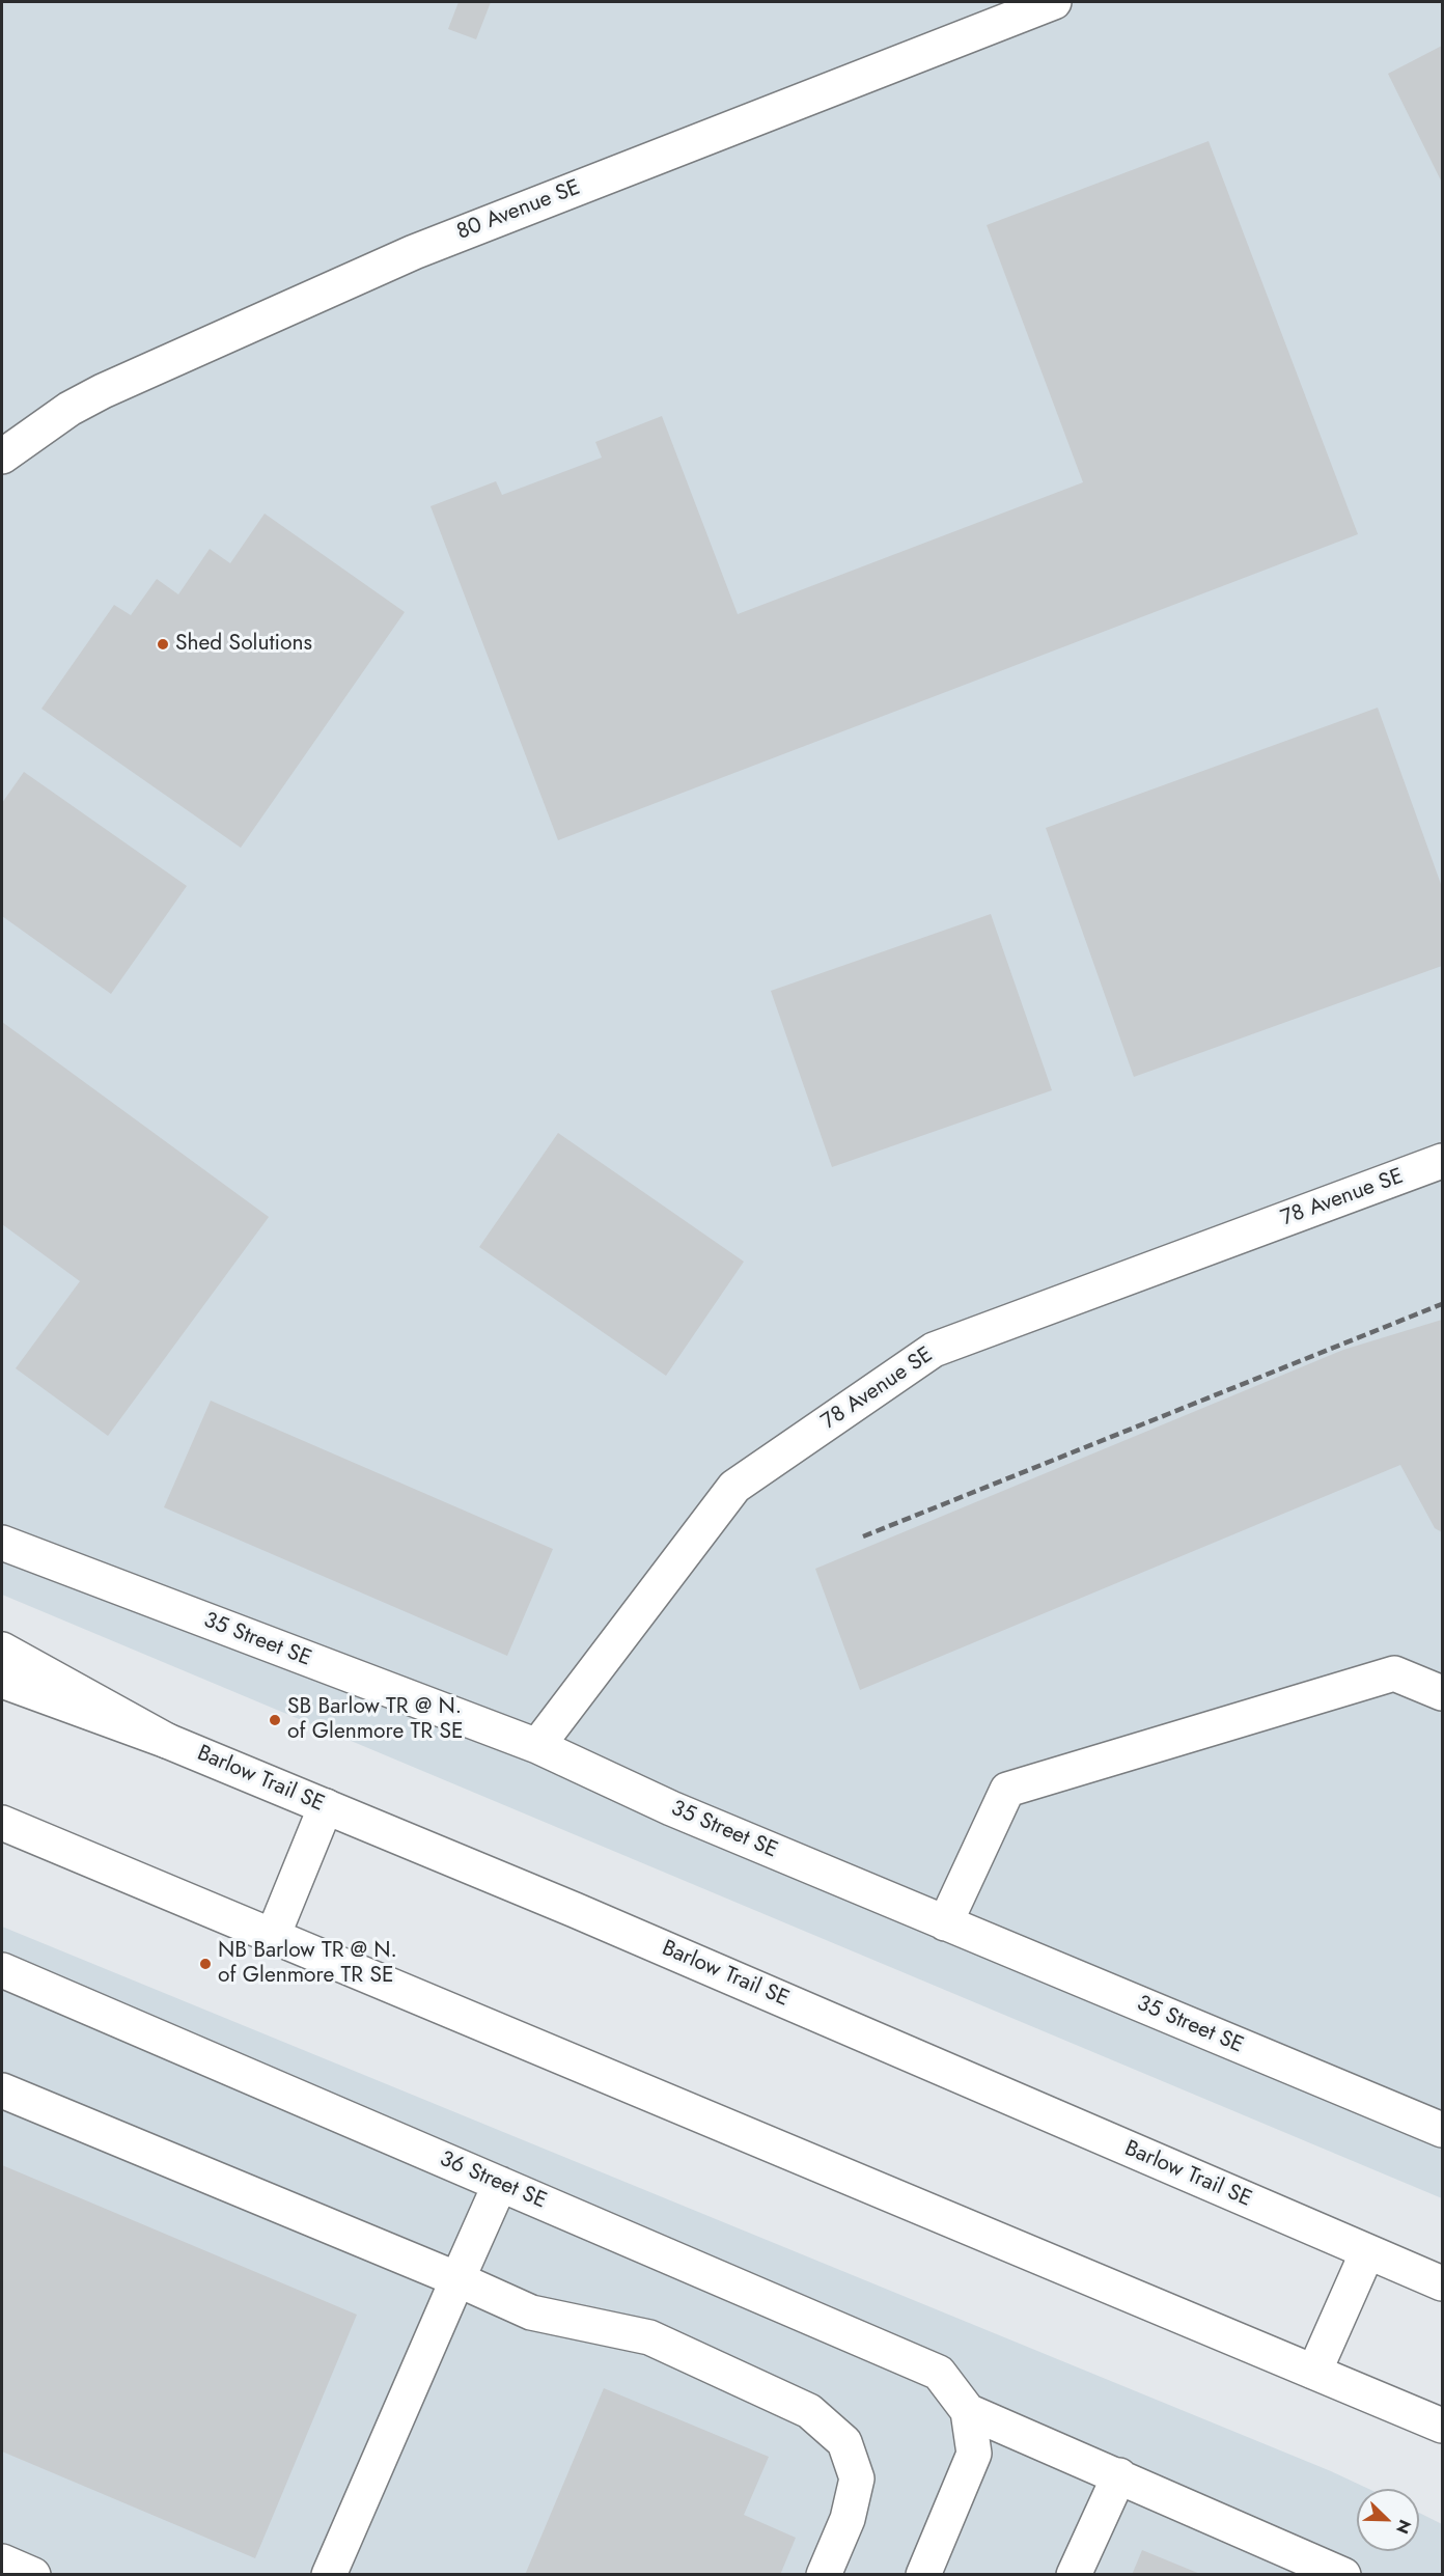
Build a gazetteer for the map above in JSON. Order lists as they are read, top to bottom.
{
  "streets": {
    "main road": [
      "80 Avenue SE",
      "78 Avenue SE",
      "35 Street SE",
      "Barlow Trail SE",
      "36 Street SE"
    ]
  },
  "crossings": [
    ["78 Avenue SE", "35 Street SE"]
  ],
  "places": ["Shed Solutions", "SB Barlow TR @ N. of Glenmore TR SE", "NB Barlow TR @ N. of Glenmore TR SE"],
  "north": "bottom right"
}
